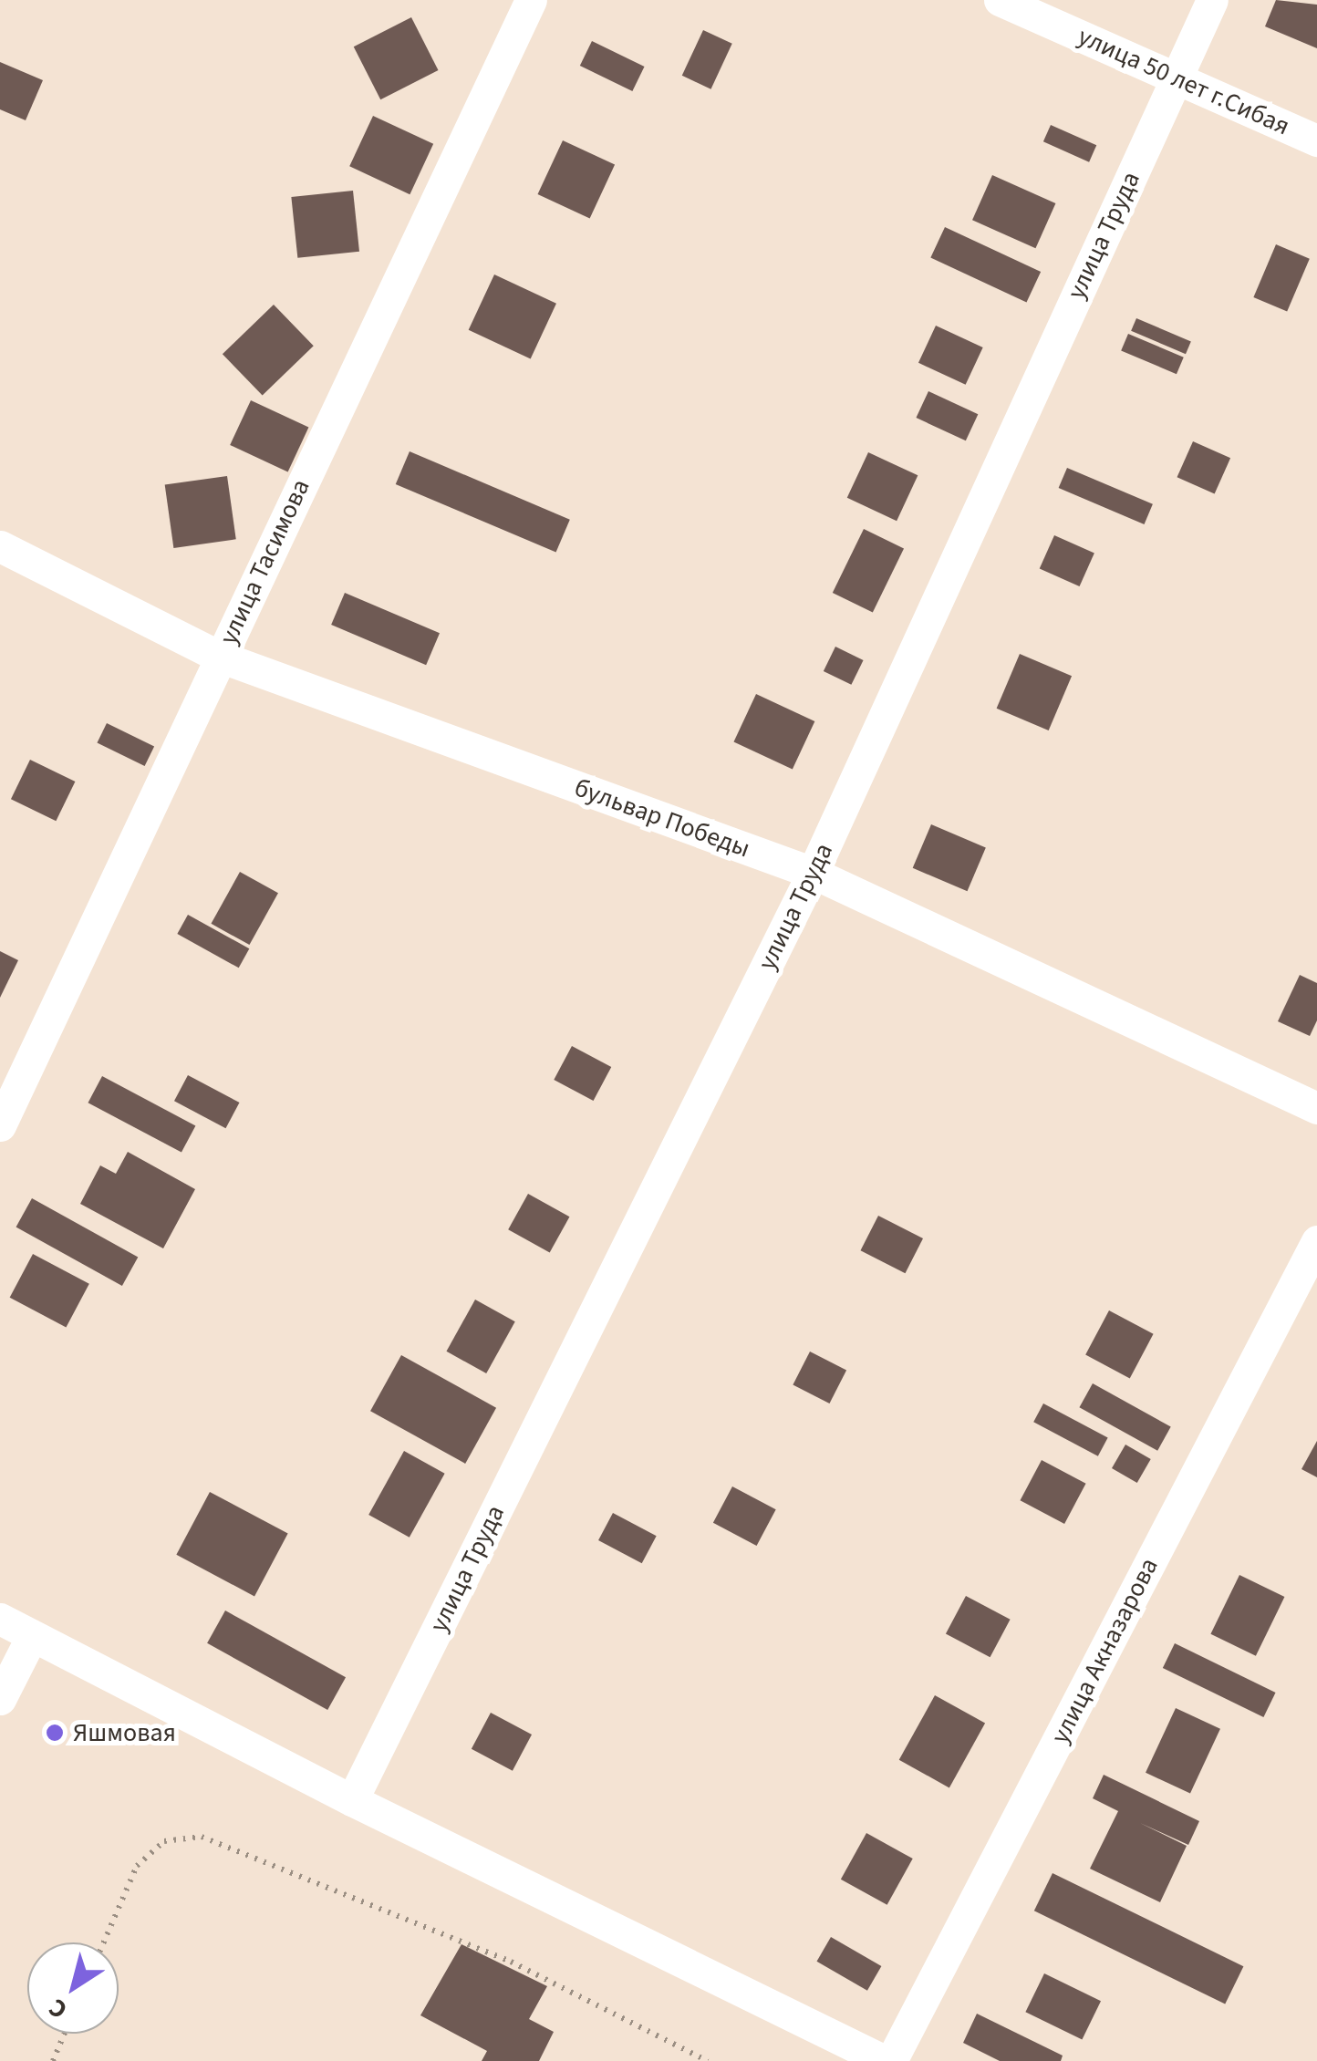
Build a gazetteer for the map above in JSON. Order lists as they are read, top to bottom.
{
  "streets": {
    "street": [
      "улица 50 лет г.Сибая",
      "улица Труда",
      "улица Тасимова",
      "бульвар Победы",
      "улица Акназарова"
    ]
  },
  "crossings": [
    ["улица 50 лет г.Сибая", "улица Труда"],
    ["улица Труда", "бульвар Победы"],
    ["улица Тасимова", "бульвар Победы"]
  ],
  "places": ["Яшмовая"],
  "north": "bottom left"
}
